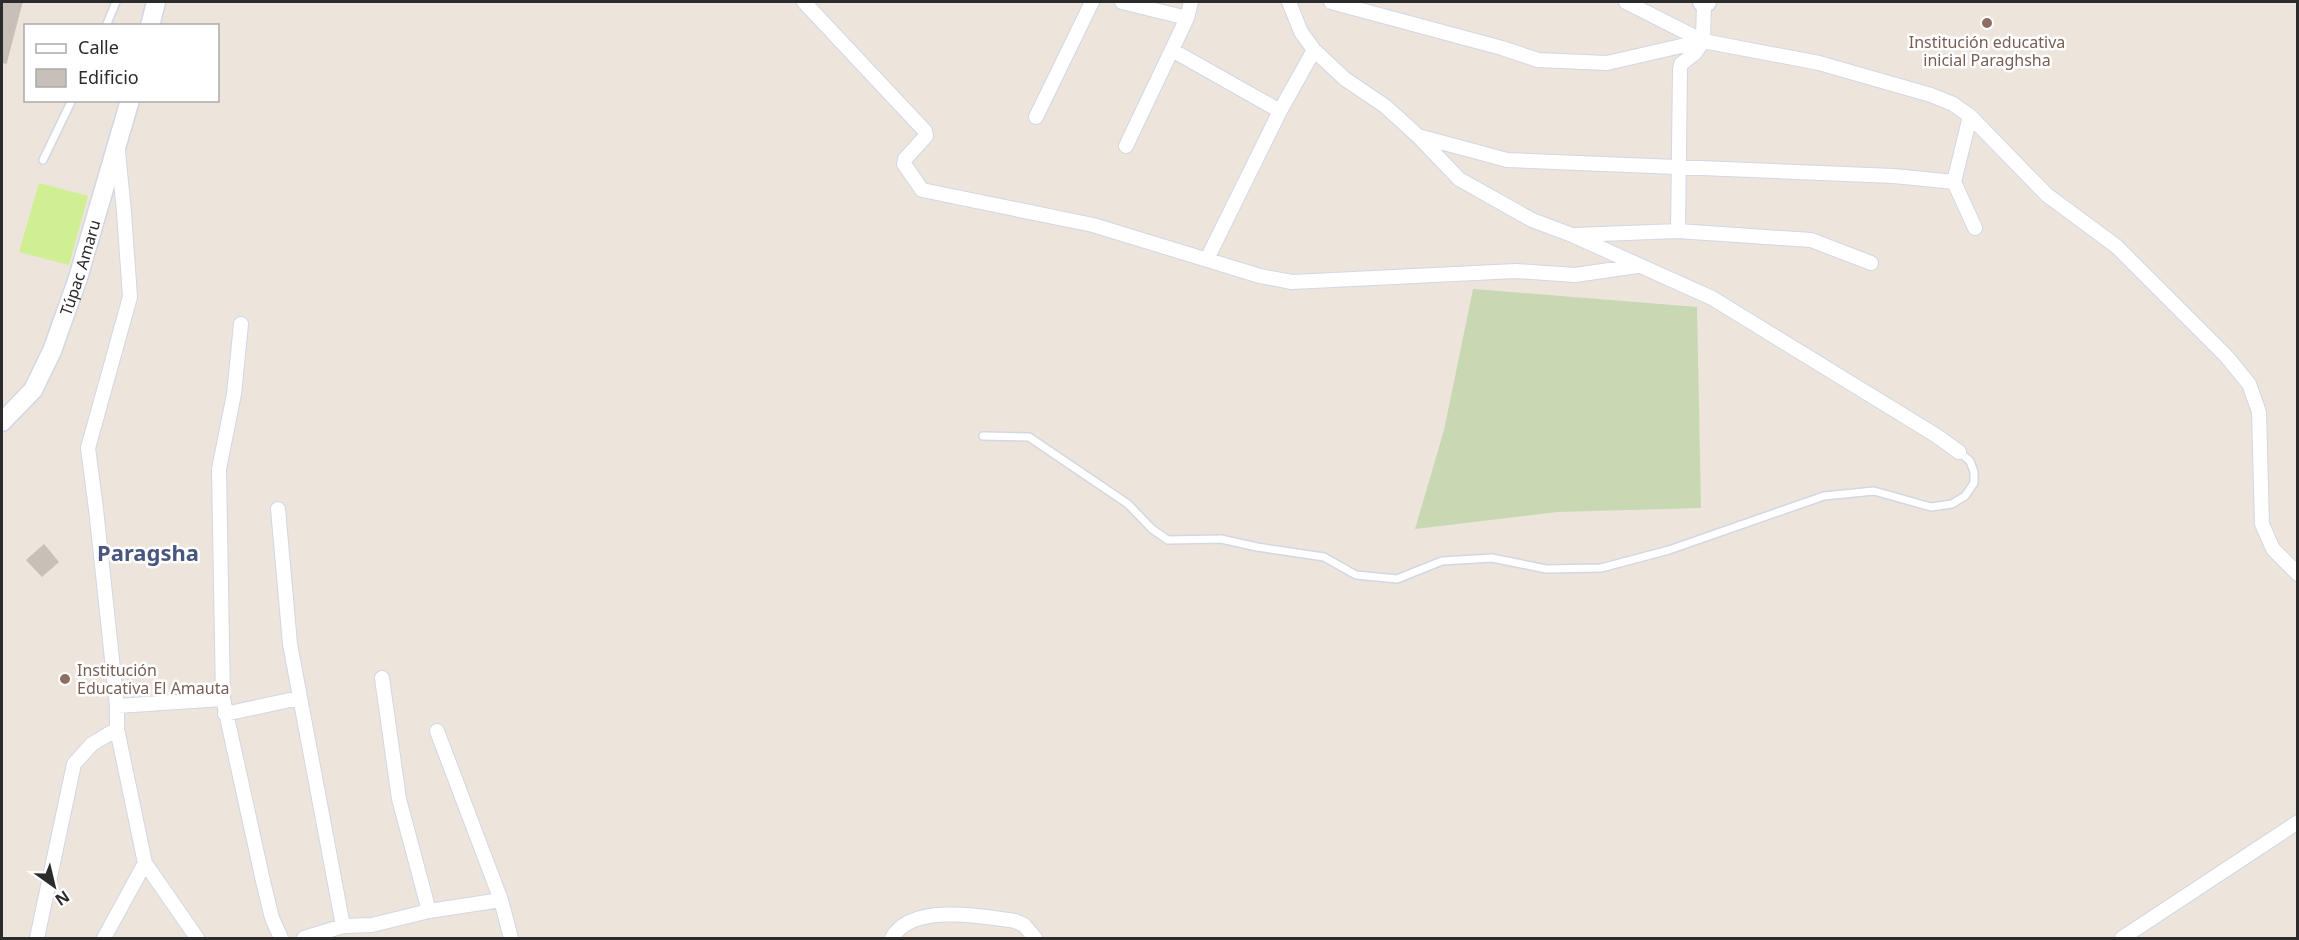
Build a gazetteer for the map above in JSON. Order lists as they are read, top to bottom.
{
  "streets": {
    "main road": ["Túpac Amaru"]
  },
  "districts": ["Paragsha"],
  "places": ["Institución educativa inicial Paraghsha", "Institución Educativa El Amauta"],
  "legend": ["Calle", "Edificio"],
  "north": "bottom right"
}
